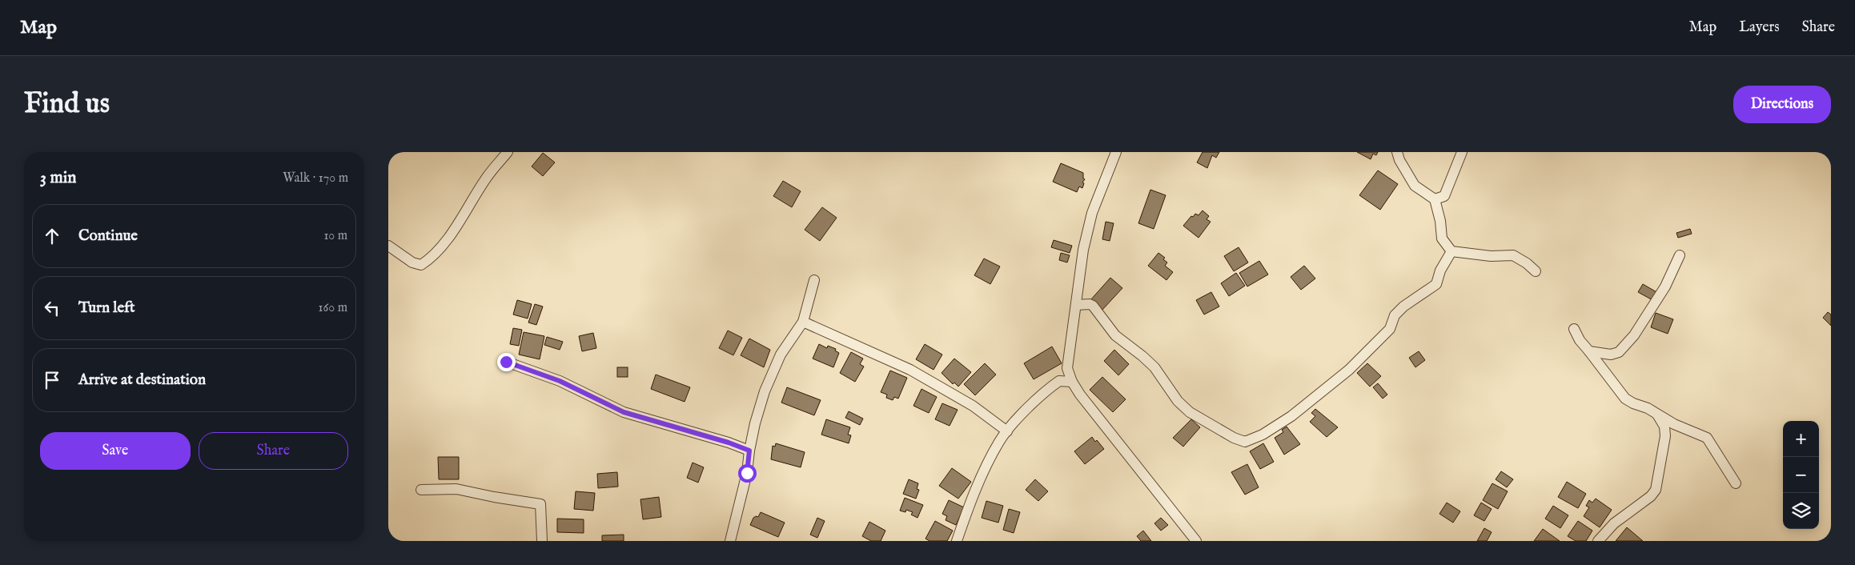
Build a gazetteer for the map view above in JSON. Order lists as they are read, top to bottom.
{
  "page": {
    "header": "Map",
    "nav": ["Map", "Layers", "Share"],
    "buttons": [
      "Directions",
      ["Save", "Share"]
    ],
    "title": "Find us",
    "heading": ["3 min", "Walk · 170 m"],
    "list": [
      ["Continue", "10 m"],
      ["Turn left", "160 m"],
      "Arrive at destination"
    ],
    "map_buttons": ["+", "−"]
  }
}
